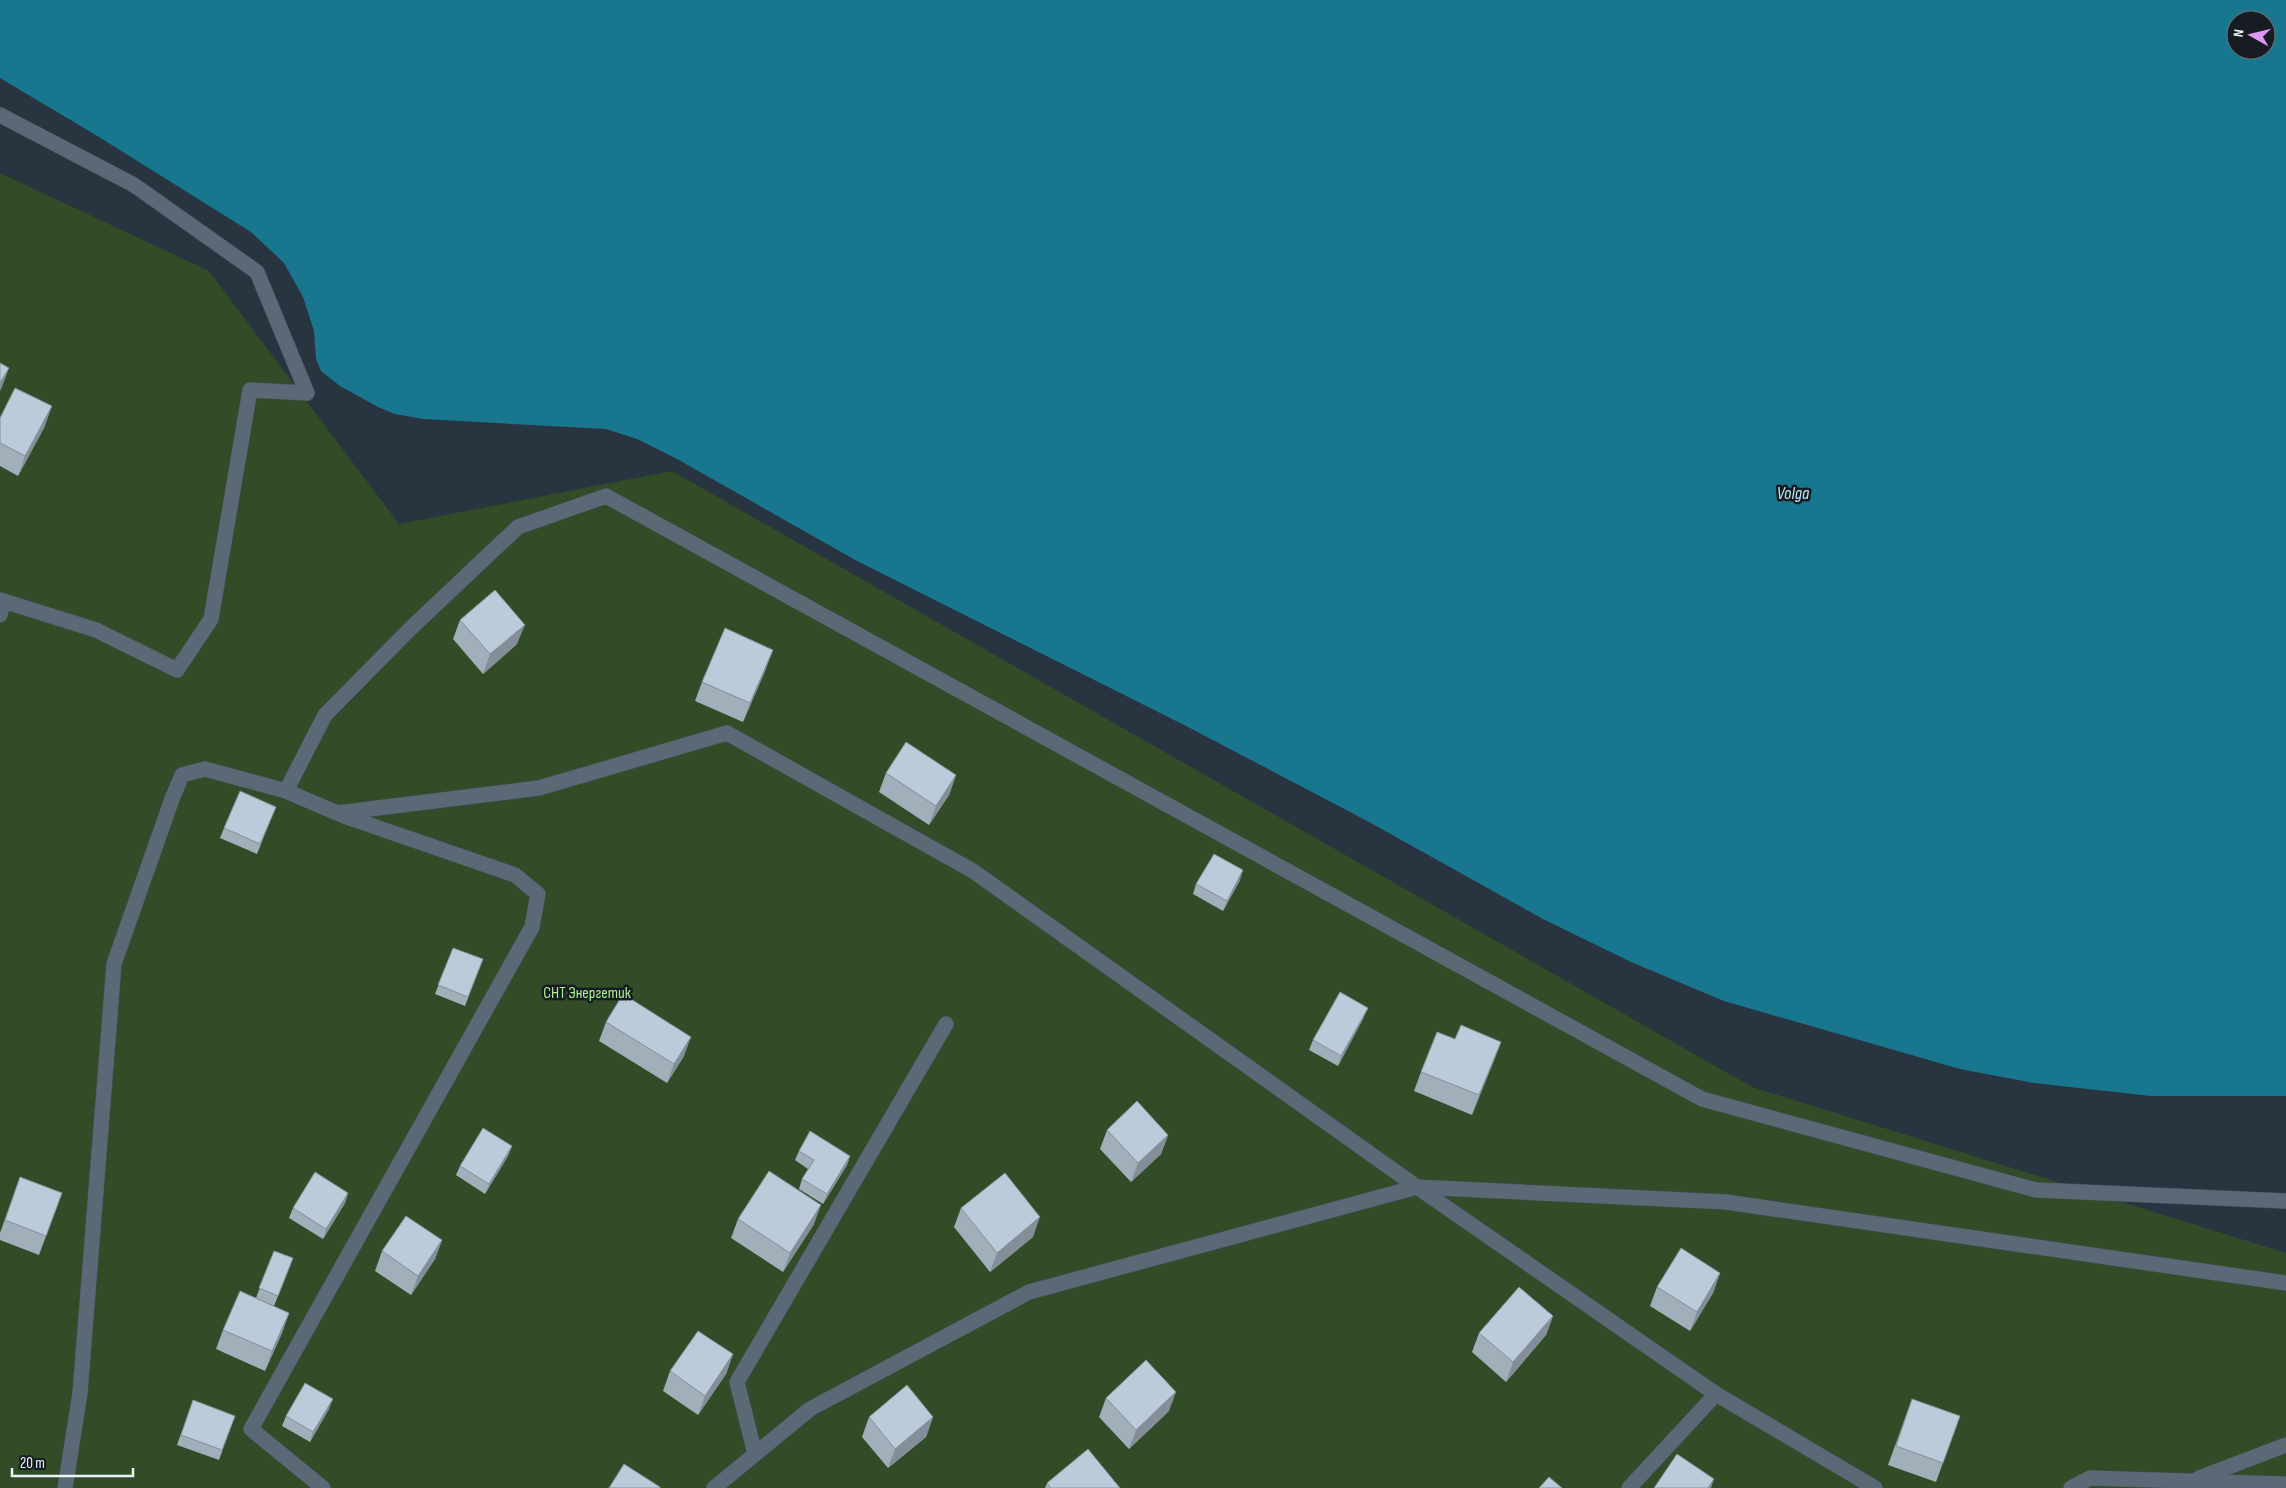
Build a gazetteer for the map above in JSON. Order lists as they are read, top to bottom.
{
  "water": ["Volga"],
  "parks": ["СНТ Энергетик"],
  "scale_bar": "20 m",
  "north": "left"
}
